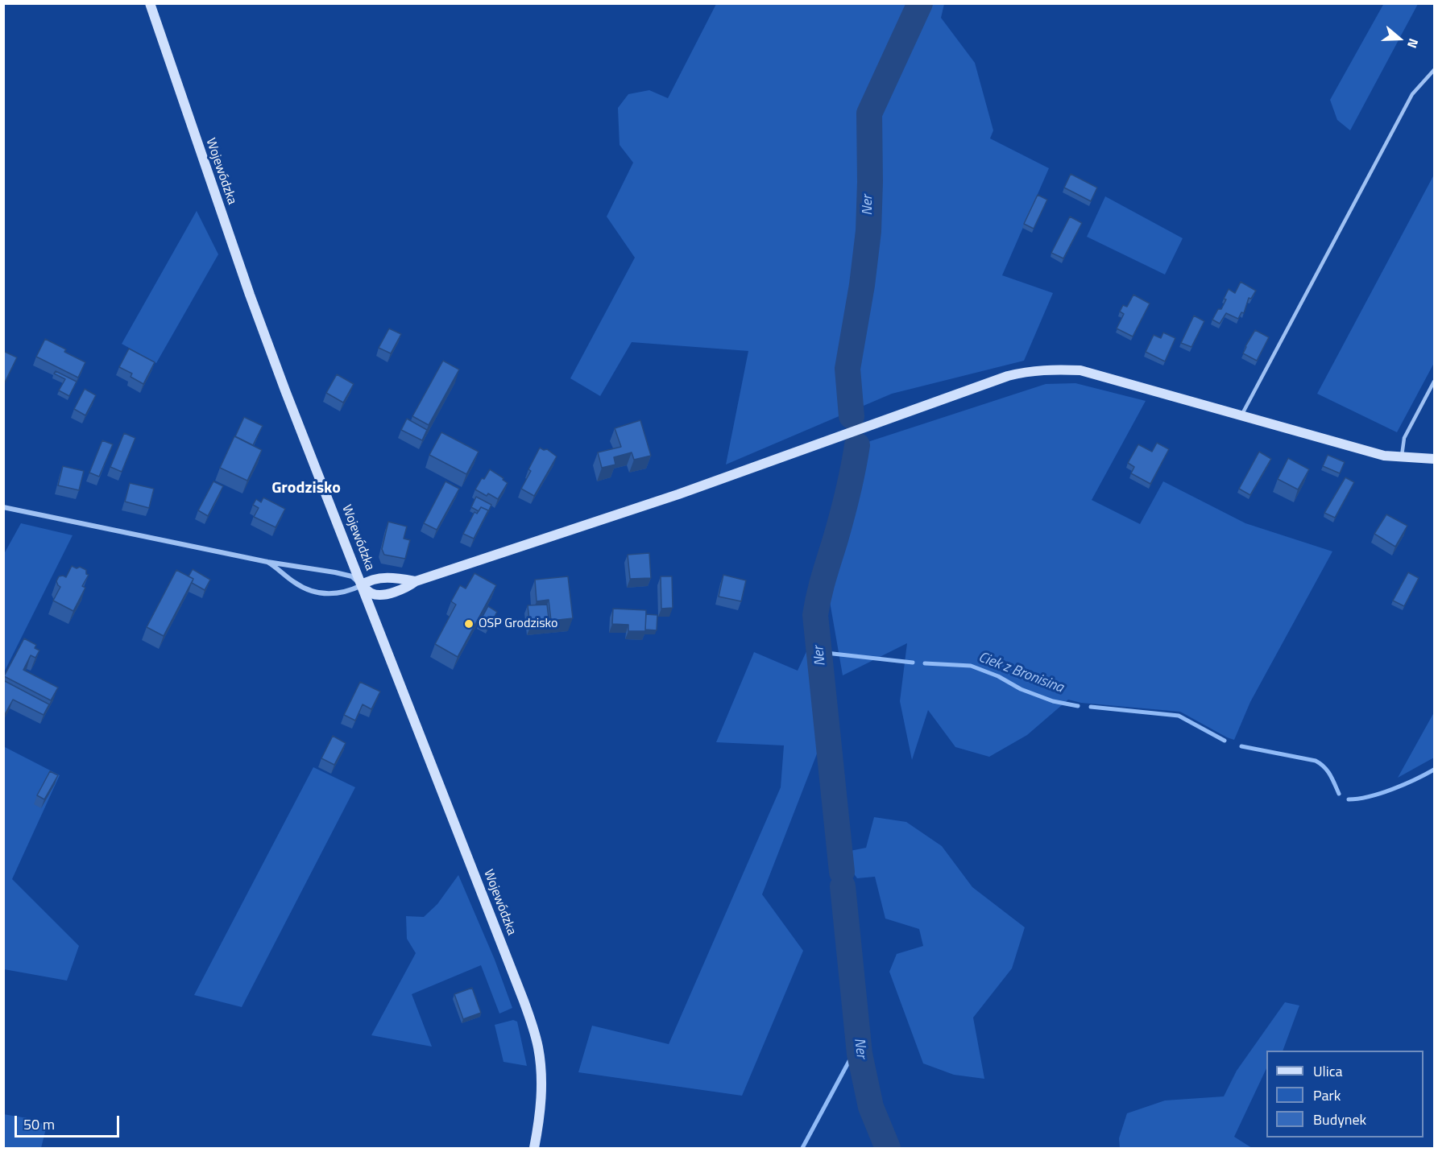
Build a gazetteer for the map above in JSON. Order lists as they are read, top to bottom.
{
  "streets": {
    "main road": ["Wojewódzka"]
  },
  "districts": ["Grodzisko"],
  "water": ["Ner", "Ciek z Bronisina"],
  "places": ["OSP Grodzisko"],
  "legend": ["Ulica", "Park", "Budynek"],
  "scale_bar": "50 m",
  "north": "right"
}
